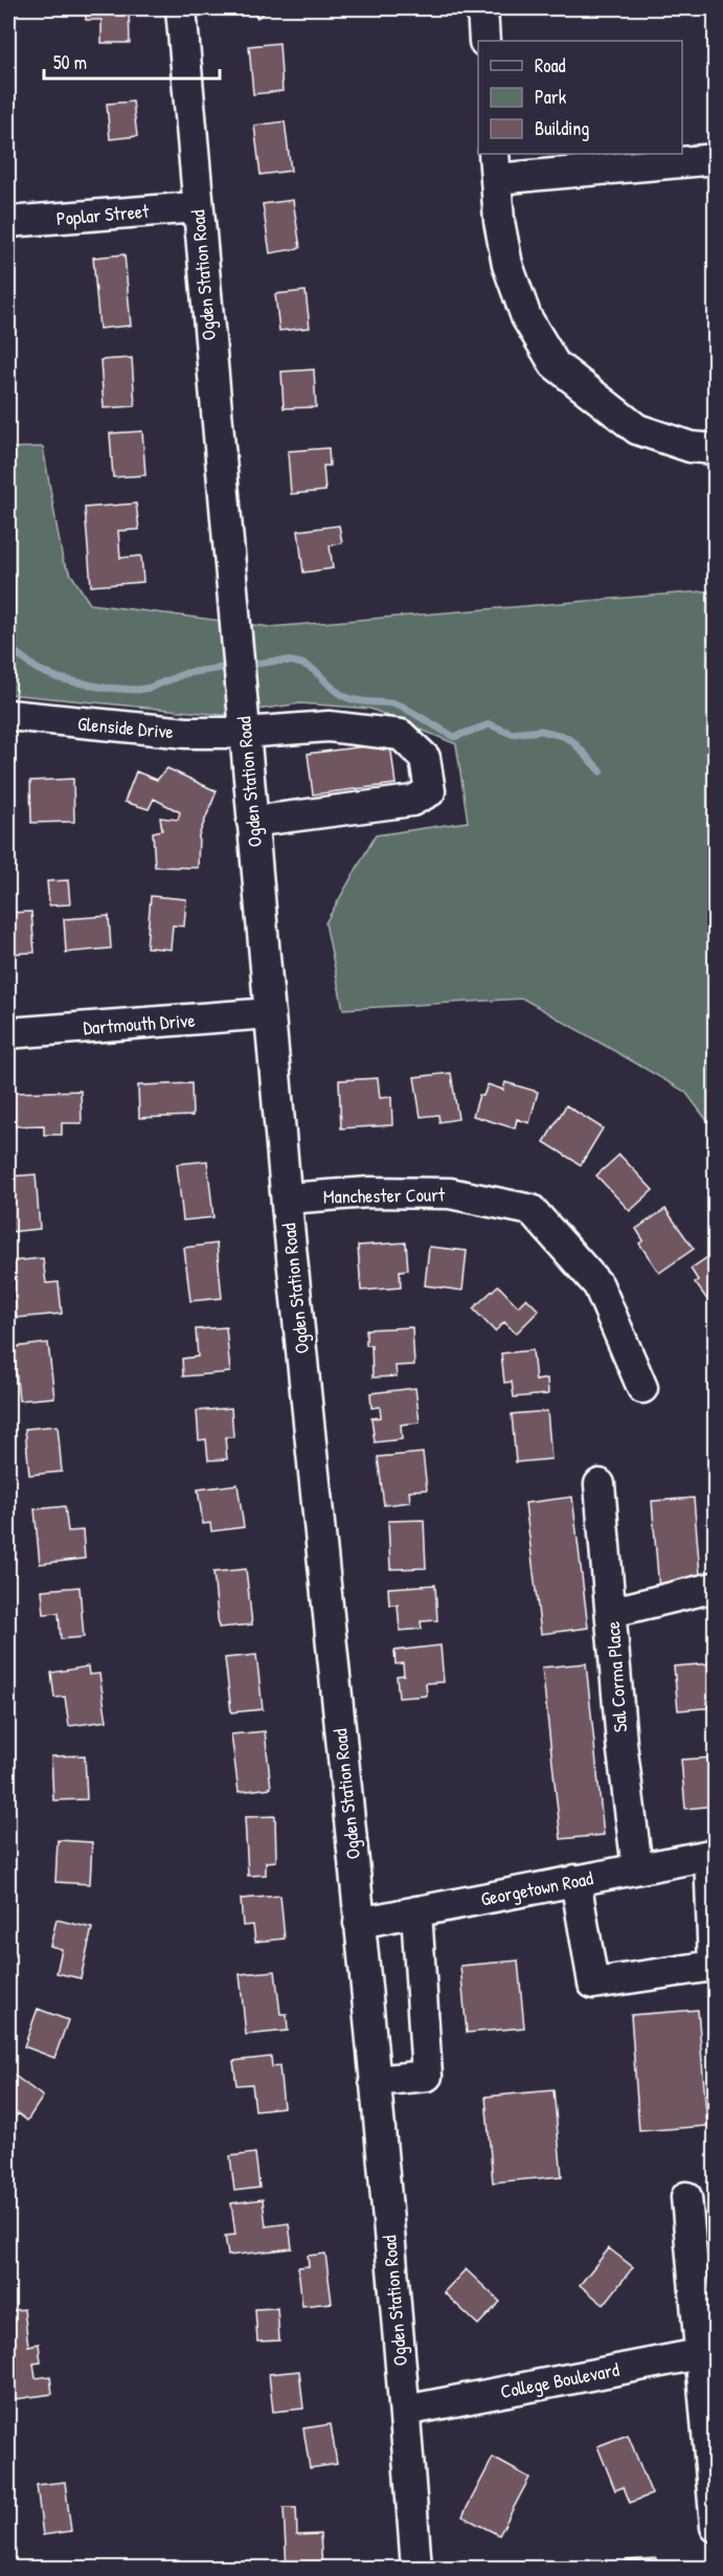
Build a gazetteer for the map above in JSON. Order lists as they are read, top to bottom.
{
  "streets": {
    "street": [
      "Poplar Street",
      "Ogden Station Road",
      "Glenside Drive",
      "Dartmouth Drive",
      "Manchester Court",
      "Sal Corma Place",
      "Georgetown Road",
      "College Boulevard"
    ]
  },
  "crossings": [
    ["Poplar Street", "Ogden Station Road"],
    ["Ogden Station Road", "Glenside Drive"],
    ["Ogden Station Road", "Dartmouth Drive"],
    ["Ogden Station Road", "Manchester Court"],
    ["Ogden Station Road", "Georgetown Road"],
    ["Ogden Station Road", "College Boulevard"],
    ["Sal Corma Place", "Georgetown Road"]
  ],
  "legend": ["Road", "Park", "Building"],
  "scale_bar": "50 m"
}
